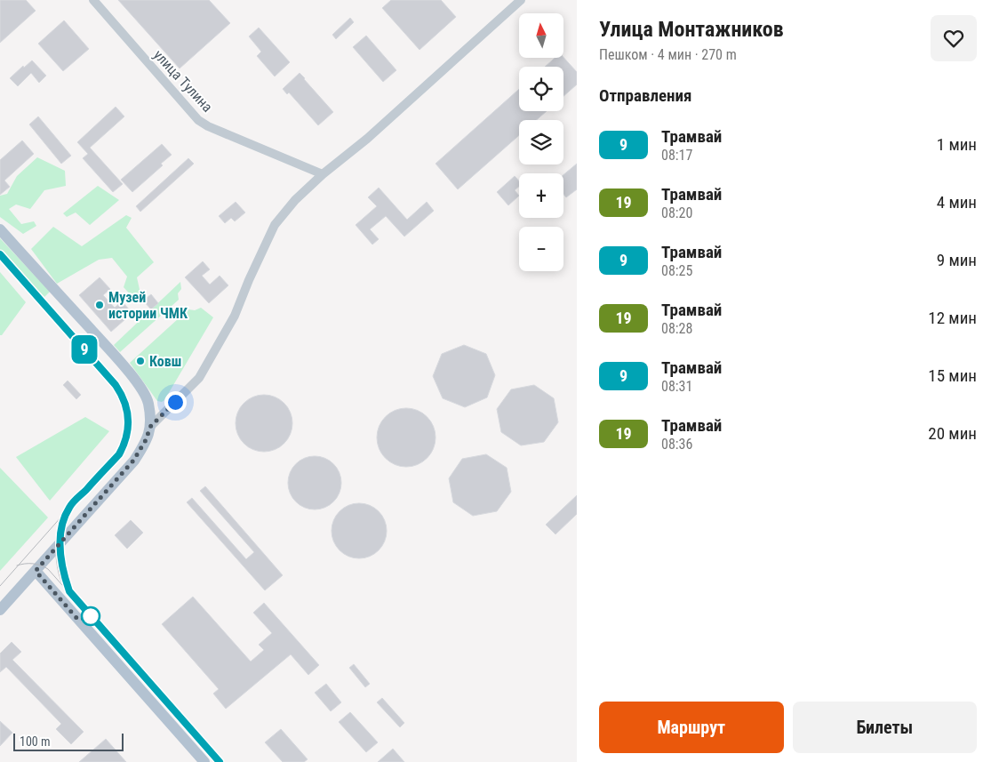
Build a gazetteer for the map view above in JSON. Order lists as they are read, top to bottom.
{
  "streets": {
    "street": ["улица Тулина"]
  },
  "places": ["Музей истории ЧМК", "Ковш"],
  "lines": ["tram line 9"],
  "scale_bar": "100 m",
  "north": "top",
  "page": {
    "on_map": "9",
    "heading": [
      ["Улица Монтажников", "Пешком · 4 мин · 270 m"],
      "Отправления"
    ],
    "map_buttons": ["+", "−"],
    "list": [
      {
        "mark": "9",
        "name": "Трамвай",
        "note": "08:17",
        "value": "1 мин"
      },
      {
        "mark": "19",
        "name": "Трамвай",
        "note": "08:20",
        "value": "4 мин"
      },
      {
        "mark": "9",
        "name": "Трамвай",
        "note": "08:25",
        "value": "9 мин"
      },
      {
        "mark": "19",
        "name": "Трамвай",
        "note": "08:28",
        "value": "12 мин"
      },
      {
        "mark": "9",
        "name": "Трамвай",
        "note": "08:31",
        "value": "15 мин"
      },
      {
        "mark": "19",
        "name": "Трамвай",
        "note": "08:36",
        "value": "20 мин"
      }
    ],
    "buttons": ["Маршрут", "Билеты"],
    "scale": "100 m"
  }
}
